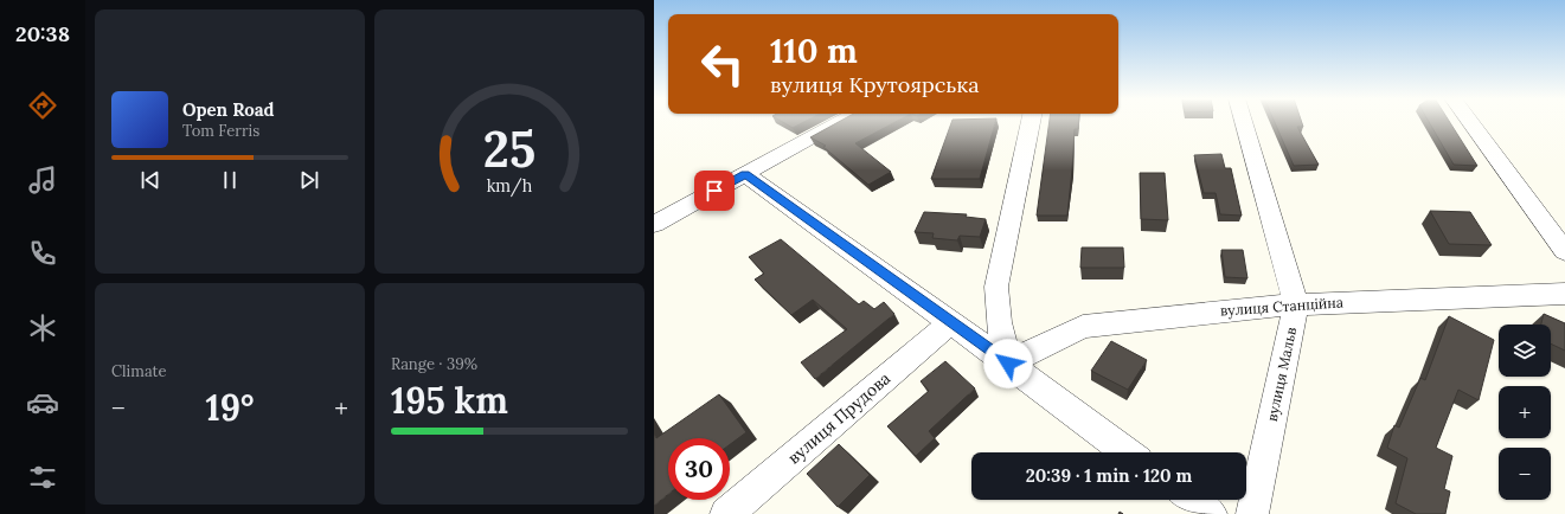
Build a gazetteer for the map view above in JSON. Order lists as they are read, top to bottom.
{
  "streets": {
    "street": ["вулиця Станційна", "вулиця Мальв", "вулиця Прудова"]
  },
  "crossings": [
    ["вулиця Станційна", "вулиця Мальв"]
  ],
  "page": {
    "tabs": "20:38",
    "turn": ["110 m", "вулиця Крутоярська"],
    "song": ["Open Road", "Tom Ferris"],
    "tile": [
      "Climate",
      ["Range · 39%", "195 km"]
    ],
    "map_buttons": ["+", "−"],
    "heat": ["−", "19°", "+"],
    "limit": "30",
    "trip": "20:39 · 1 min · 120 m",
    "gauge": ["25", "km/h"]
  }
}
